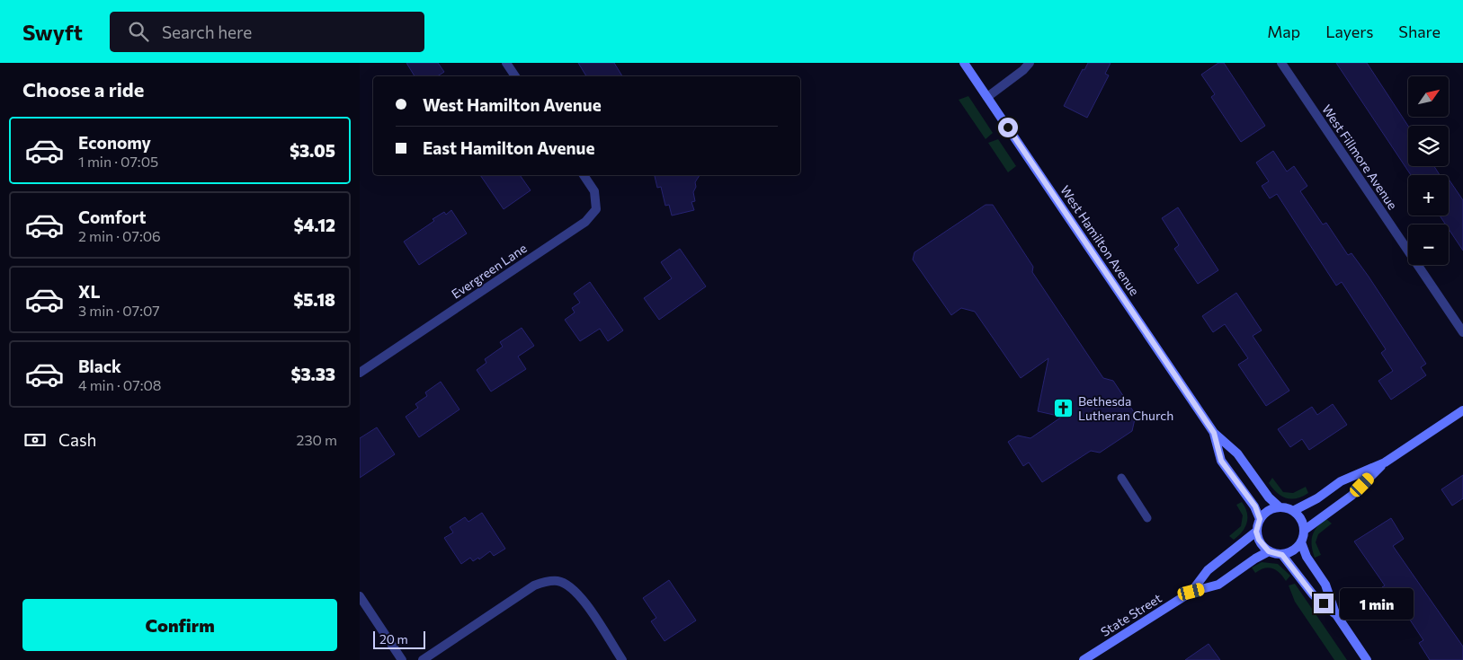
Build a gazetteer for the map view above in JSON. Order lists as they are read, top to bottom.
{
  "streets": {
    "street": [
      "West Fillmore Avenue",
      "West Hamilton Avenue",
      "Evergreen Lane",
      "State Street"
    ]
  },
  "crossings": [
    ["West Hamilton Avenue", "State Street"]
  ],
  "places": {
    "church": ["Bethesda Lutheran Church"]
  },
  "scale_bar": "20 m",
  "north": "top right",
  "page": {
    "header": "Swyft",
    "search": "Search here",
    "nav": ["Map", "Layers", "Share"],
    "heading": "Choose a ride",
    "map_buttons": ["+", "−"],
    "banner": ["West Hamilton Avenue", "East Hamilton Avenue"],
    "list": [
      {
        "name": "Economy",
        "note": "1 min · 07:05",
        "value": "$3.05"
      },
      {
        "name": "Comfort",
        "note": "2 min · 07:06",
        "value": "$4.12"
      },
      {
        "name": "XL",
        "note": "3 min · 07:07",
        "value": "$5.18"
      },
      {
        "name": "Black",
        "note": "4 min · 07:08",
        "value": "$3.33"
      }
    ],
    "pay": ["Cash", "230 m"],
    "bubble": "1 min",
    "buttons": "Confirm",
    "scale": "20 m"
  }
}
